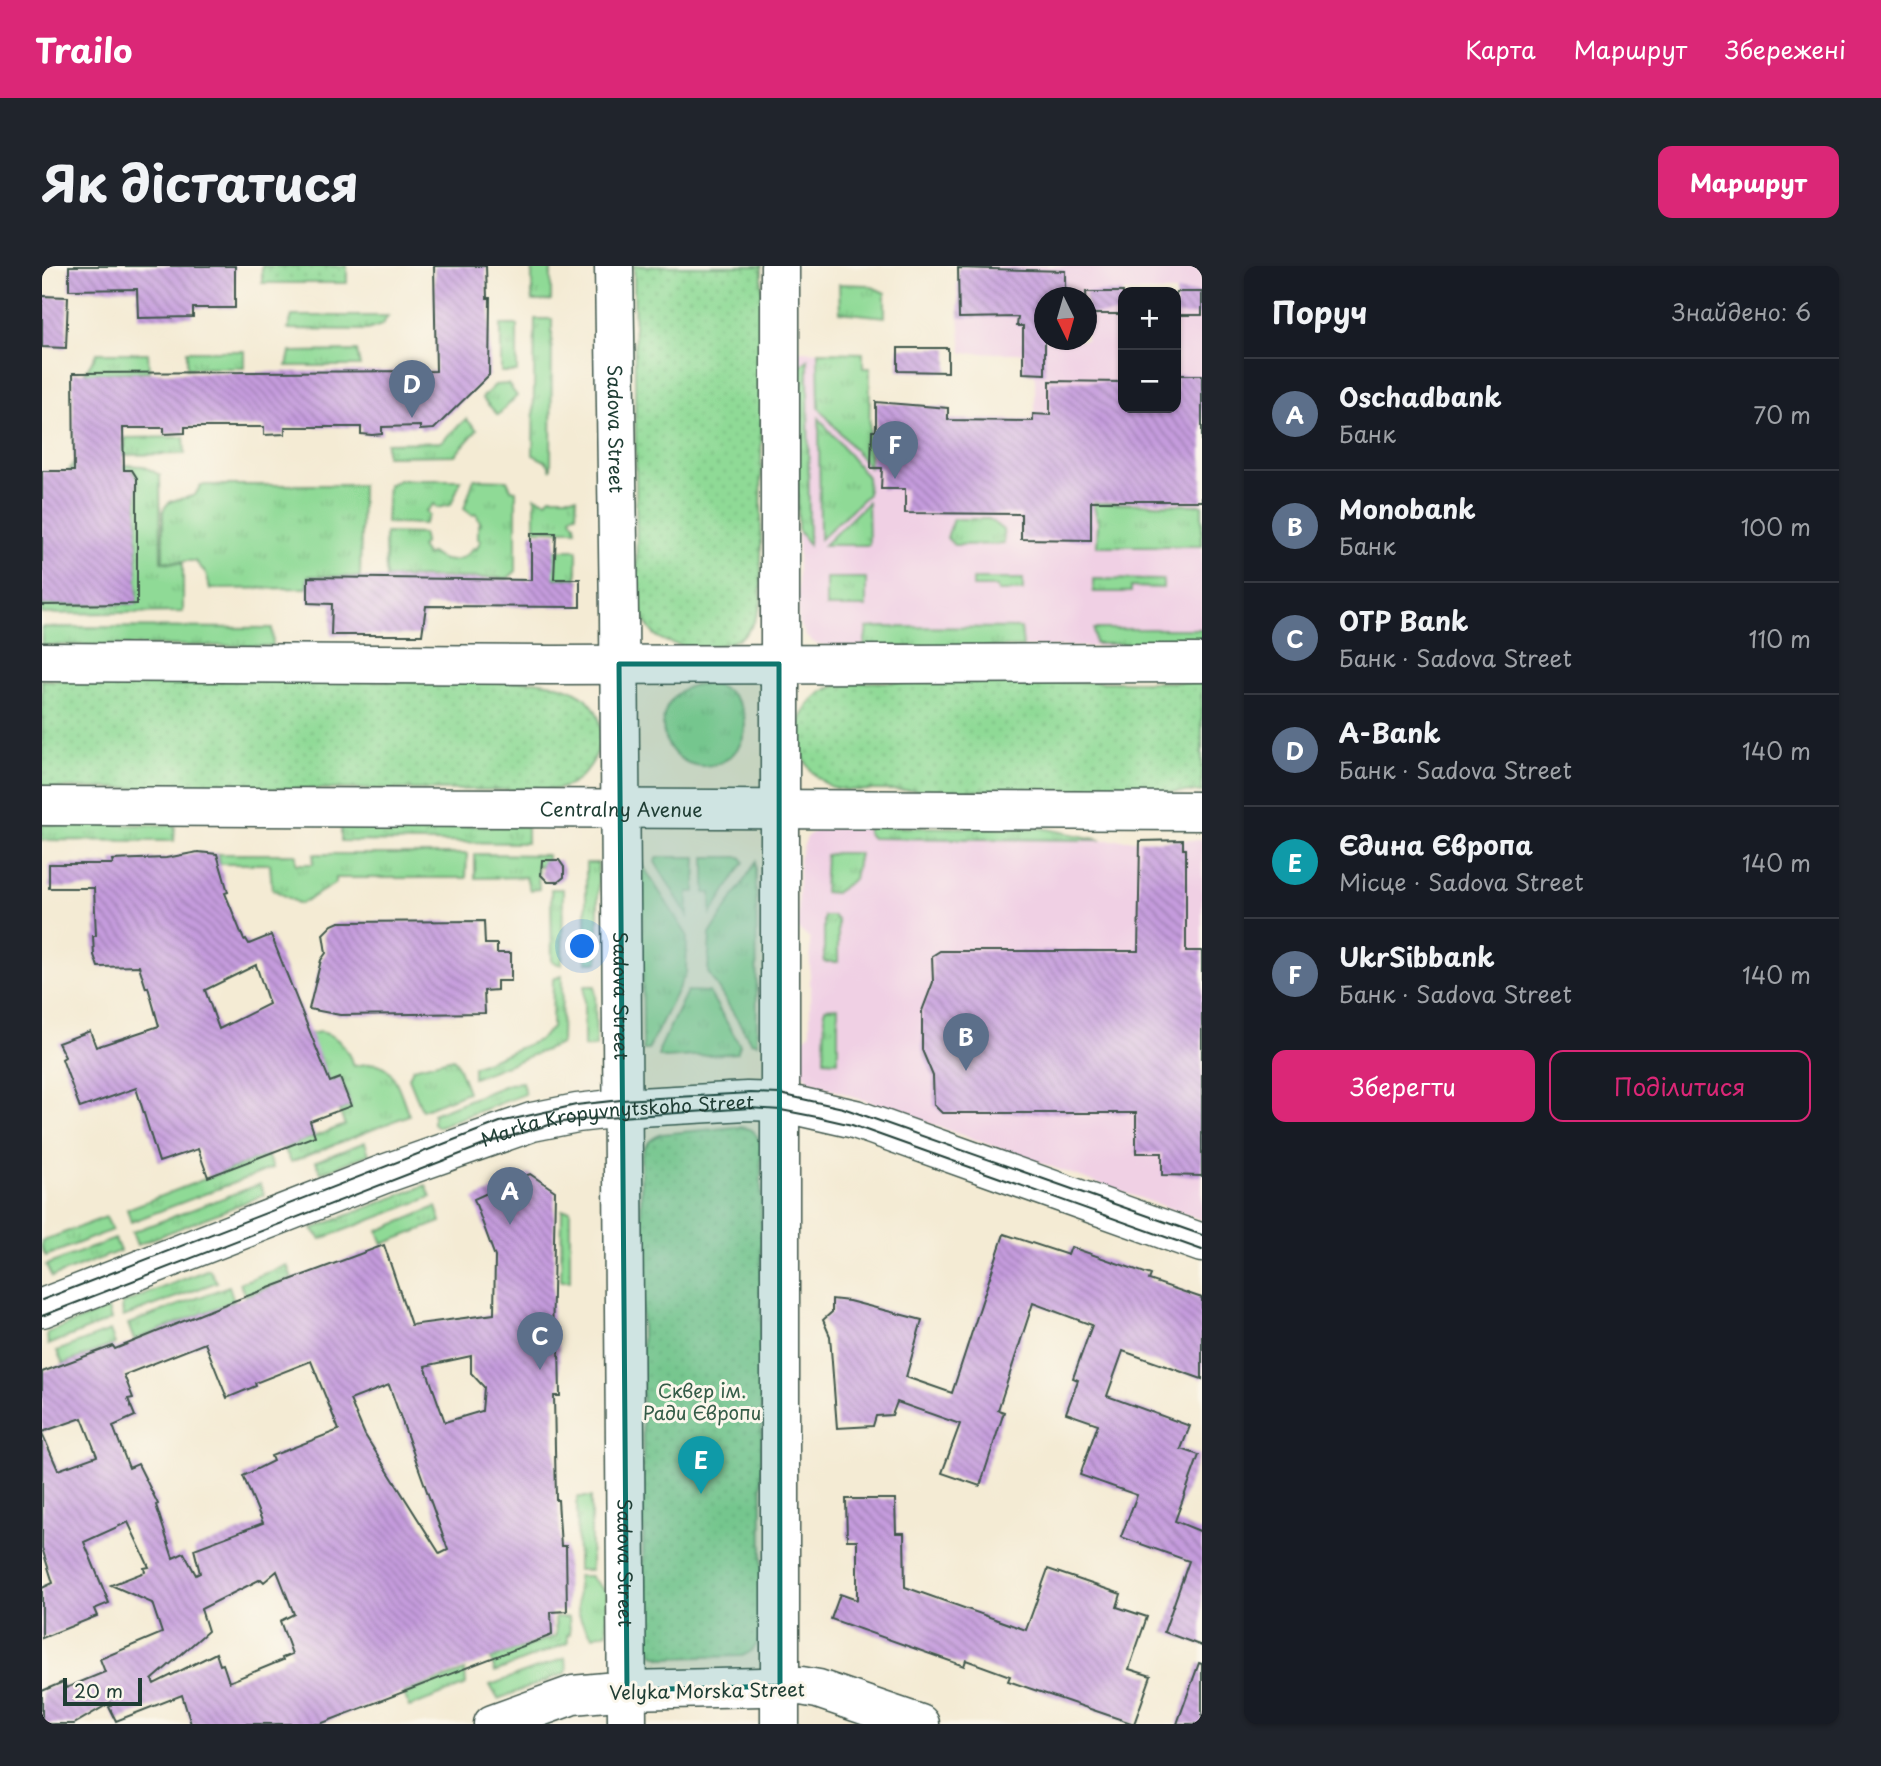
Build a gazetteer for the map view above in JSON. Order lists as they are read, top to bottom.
{
  "streets": {
    "main road": [
      "Sadova Street",
      "Centralny Avenue",
      "Marka Kropyvnytskoho Street",
      "Velyka Morska Street"
    ]
  },
  "crossings": [
    ["Sadova Street", "Centralny Avenue"],
    ["Sadova Street", "Marka Kropyvnytskoho Street"],
    ["Sadova Street", "Velyka Morska Street"]
  ],
  "parks": ["Сквер ім. Ради Європи"],
  "scale_bar": "20 m",
  "north": "bottom",
  "page": {
    "header": "Trailo",
    "nav": ["Карта", "Маршрут", "Збережені"],
    "title": "Як дістатися",
    "buttons": [
      "Маршрут",
      ["Зберегти", "Поділитися"]
    ],
    "heading": ["Поруч", "Знайдено: 6"],
    "map_buttons": ["+", "−"],
    "list": [
      {
        "mark": "A",
        "name": "Oschadbank",
        "note": "Банк",
        "value": "70 m"
      },
      {
        "mark": "B",
        "name": "Monobank",
        "note": "Банк",
        "value": "100 m"
      },
      {
        "mark": "C",
        "name": "OTP Bank",
        "note": "Банк · Sadova Street",
        "value": "110 m"
      },
      {
        "mark": "D",
        "name": "A-Bank",
        "note": "Банк · Sadova Street",
        "value": "140 m"
      },
      {
        "mark": "E",
        "name": "Єдина Європа",
        "note": "Місце · Sadova Street",
        "value": "140 m"
      },
      {
        "mark": "F",
        "name": "UkrSibbank",
        "note": "Банк · Sadova Street",
        "value": "140 m"
      }
    ],
    "pins": [
      "D",
      "F",
      "B",
      "A",
      "C",
      "E"
    ],
    "scale": "20 m"
  }
}
